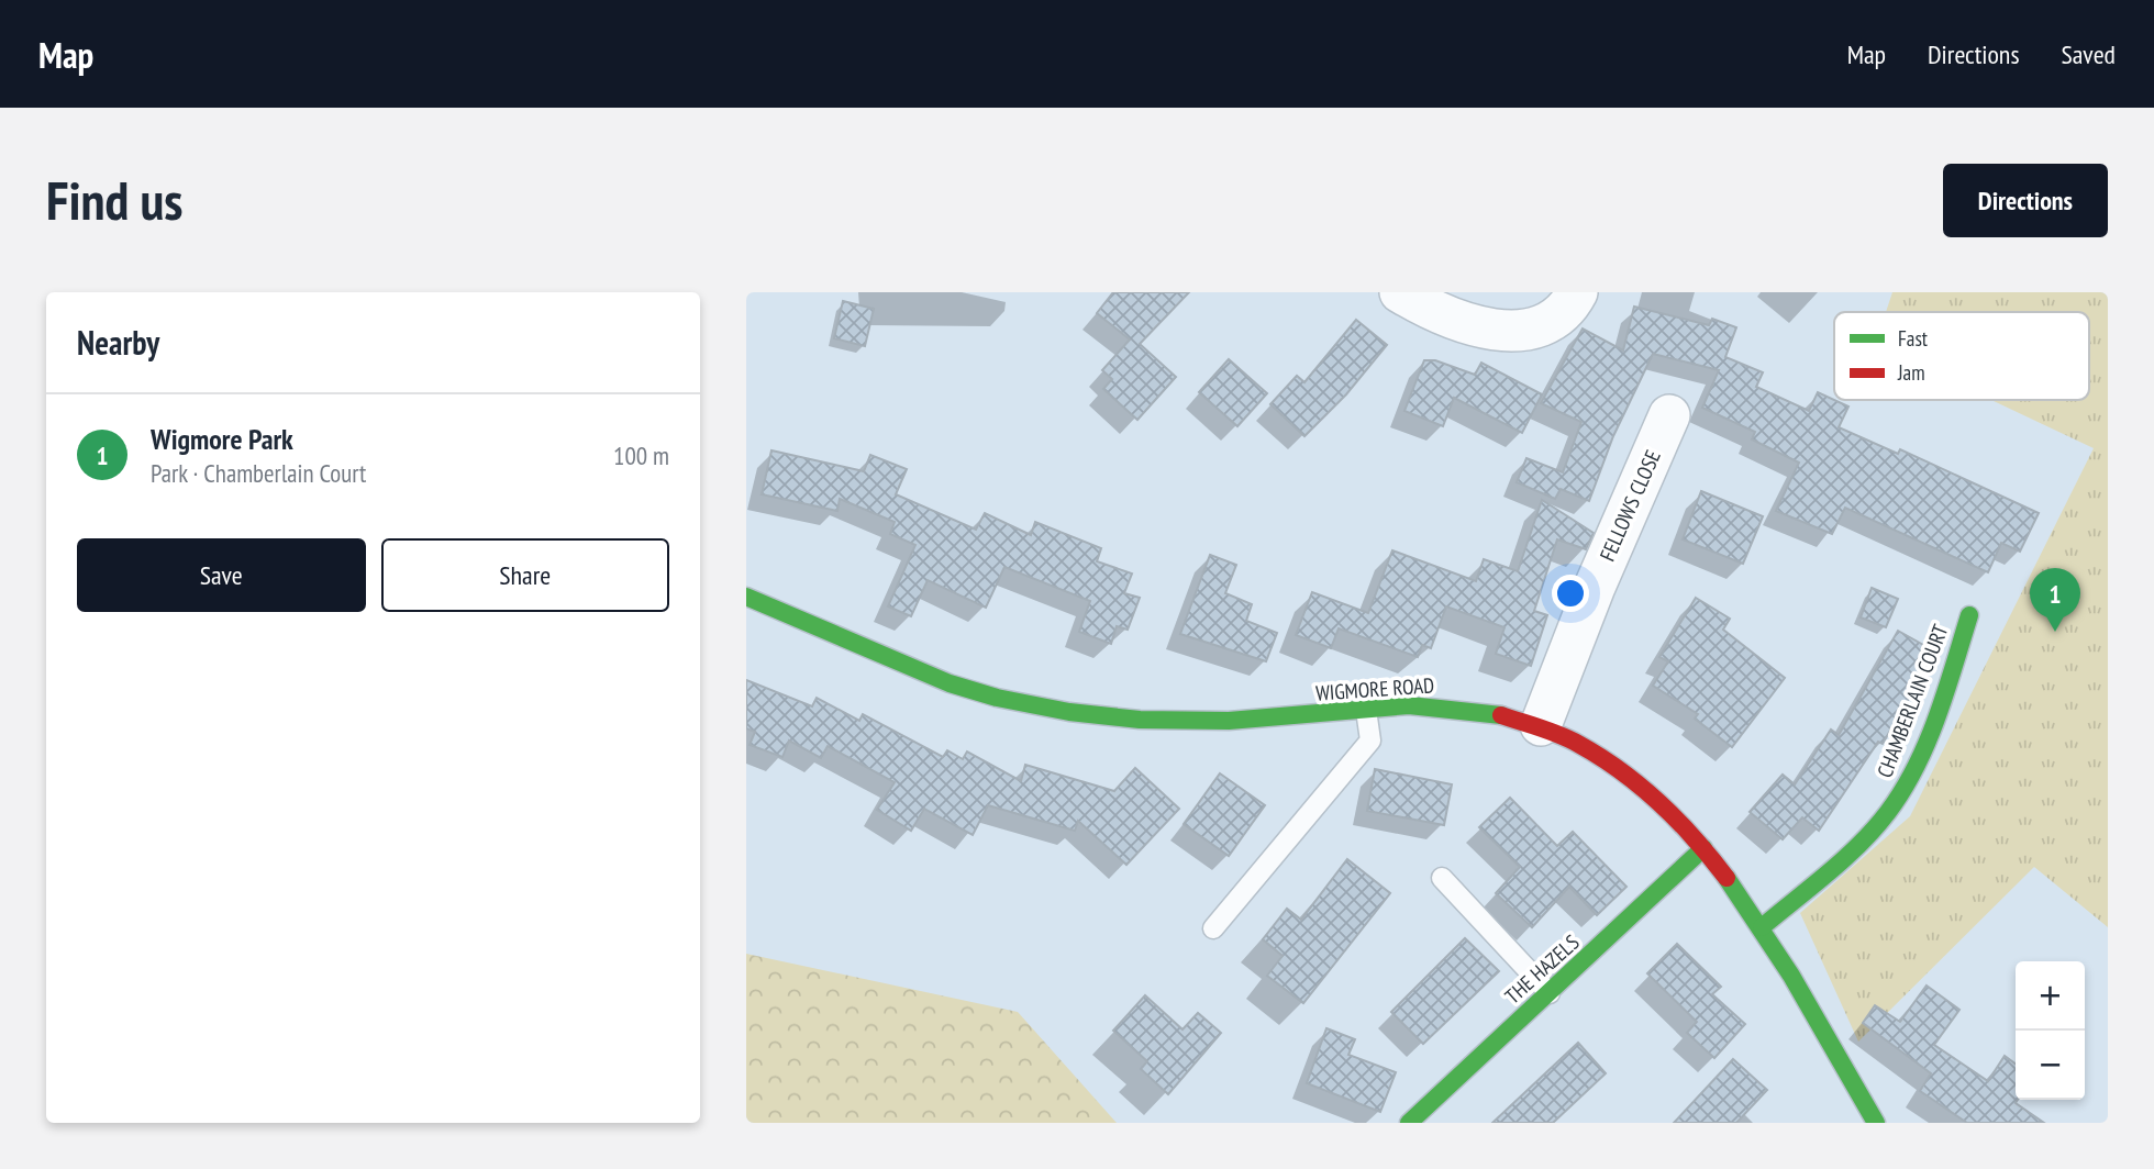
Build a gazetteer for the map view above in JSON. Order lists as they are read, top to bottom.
{
  "streets": {
    "street": [
      "FELLOWS CLOSE",
      "WIGMORE ROAD",
      "CHAMBERLAIN COURT",
      "THE HAZELS"
    ]
  },
  "crossings": [
    ["FELLOWS CLOSE", "WIGMORE ROAD"],
    ["WIGMORE ROAD", "CHAMBERLAIN COURT"],
    ["WIGMORE ROAD", "THE HAZELS"]
  ],
  "legend": ["Fast", "Jam"],
  "page": {
    "header": "Map",
    "nav": ["Map", "Directions", "Saved"],
    "buttons": [
      "Directions",
      ["Save", "Share"]
    ],
    "title": "Find us",
    "heading": "Nearby",
    "list": [
      {
        "mark": "1",
        "name": "Wigmore Park",
        "note": "Park · Chamberlain Court",
        "value": "100 m"
      }
    ],
    "pins": "1",
    "map_buttons": ["+", "−"]
  }
}
